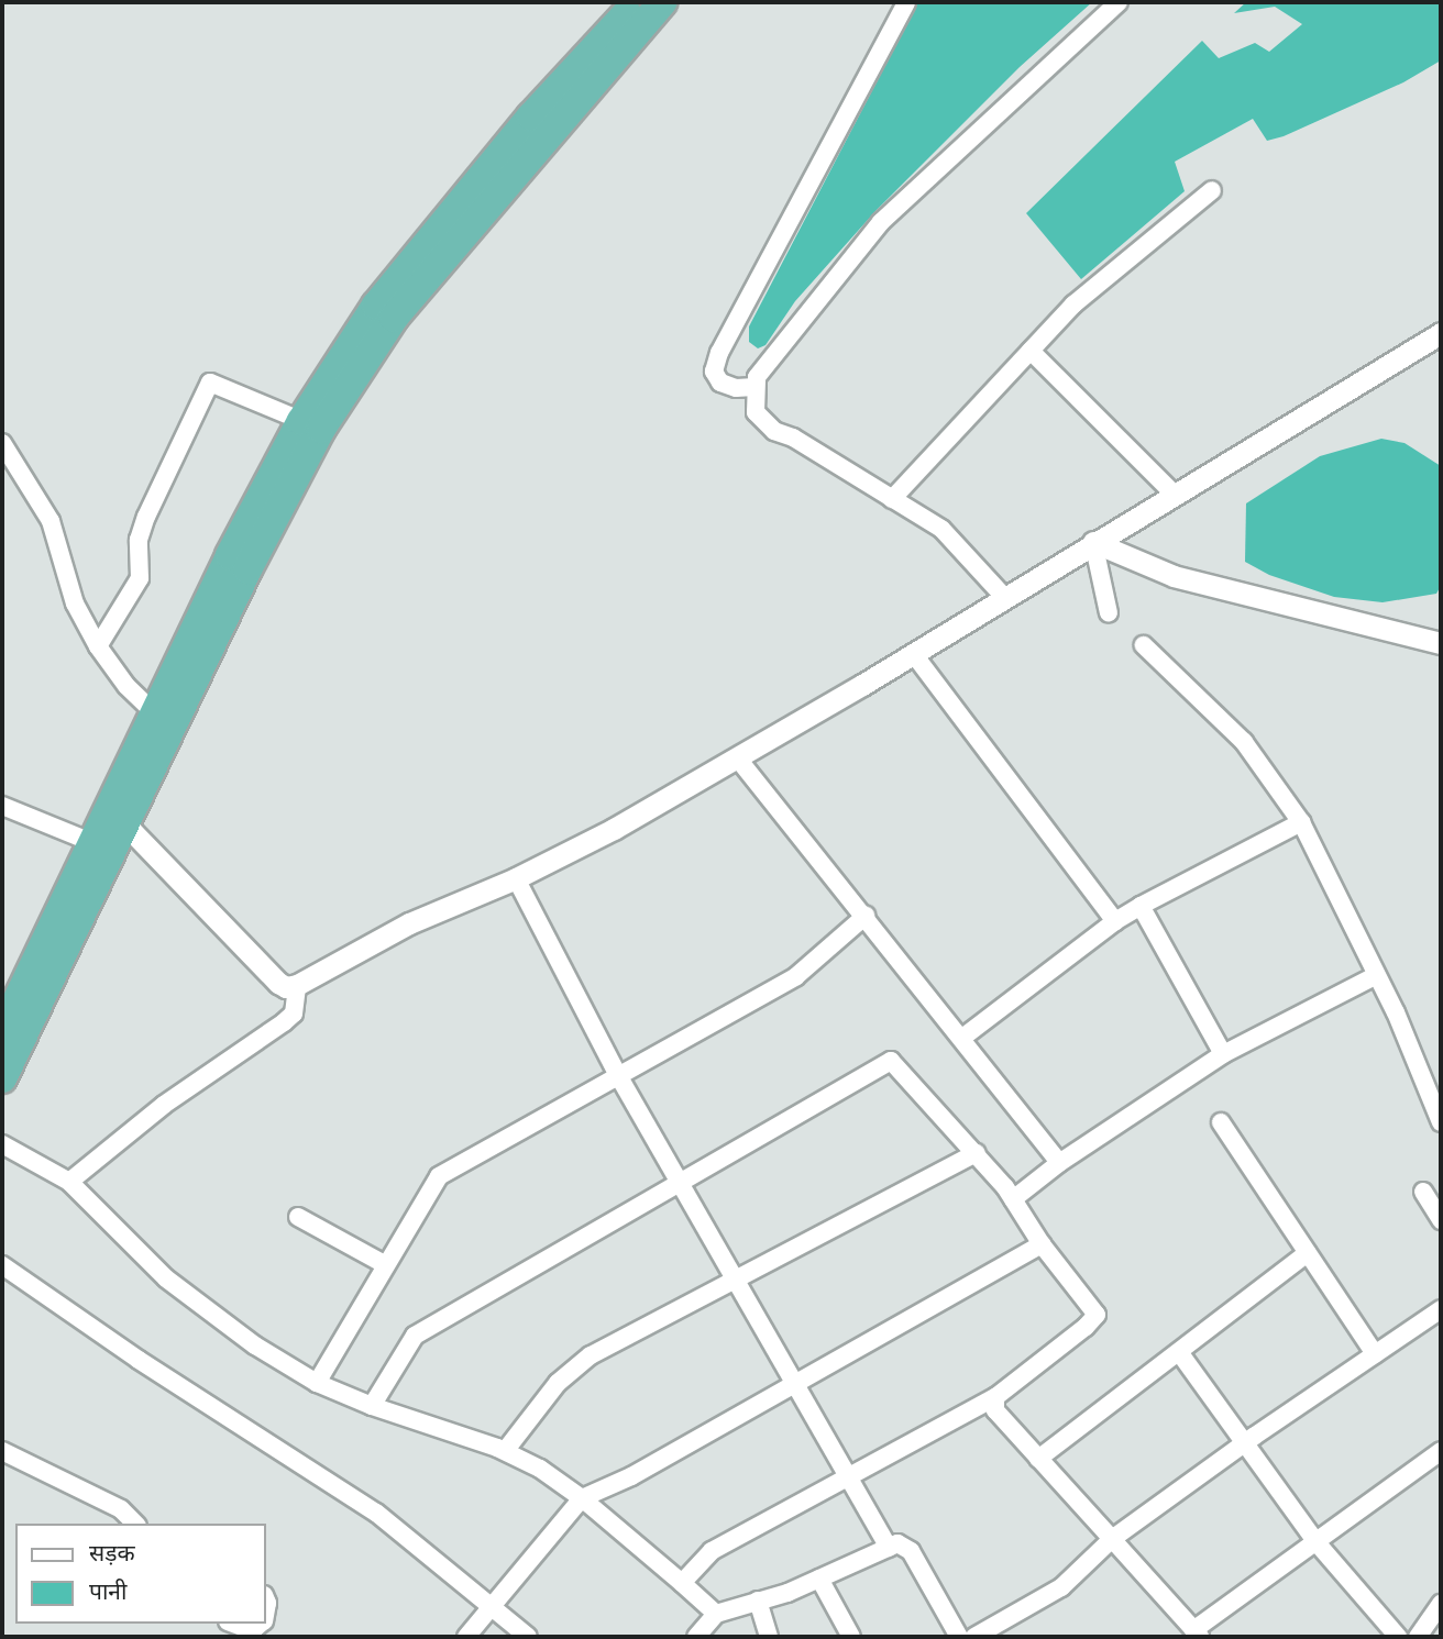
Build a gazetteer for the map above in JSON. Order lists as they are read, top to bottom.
{
  "legend": ["सड़क", "पानी"]
}
